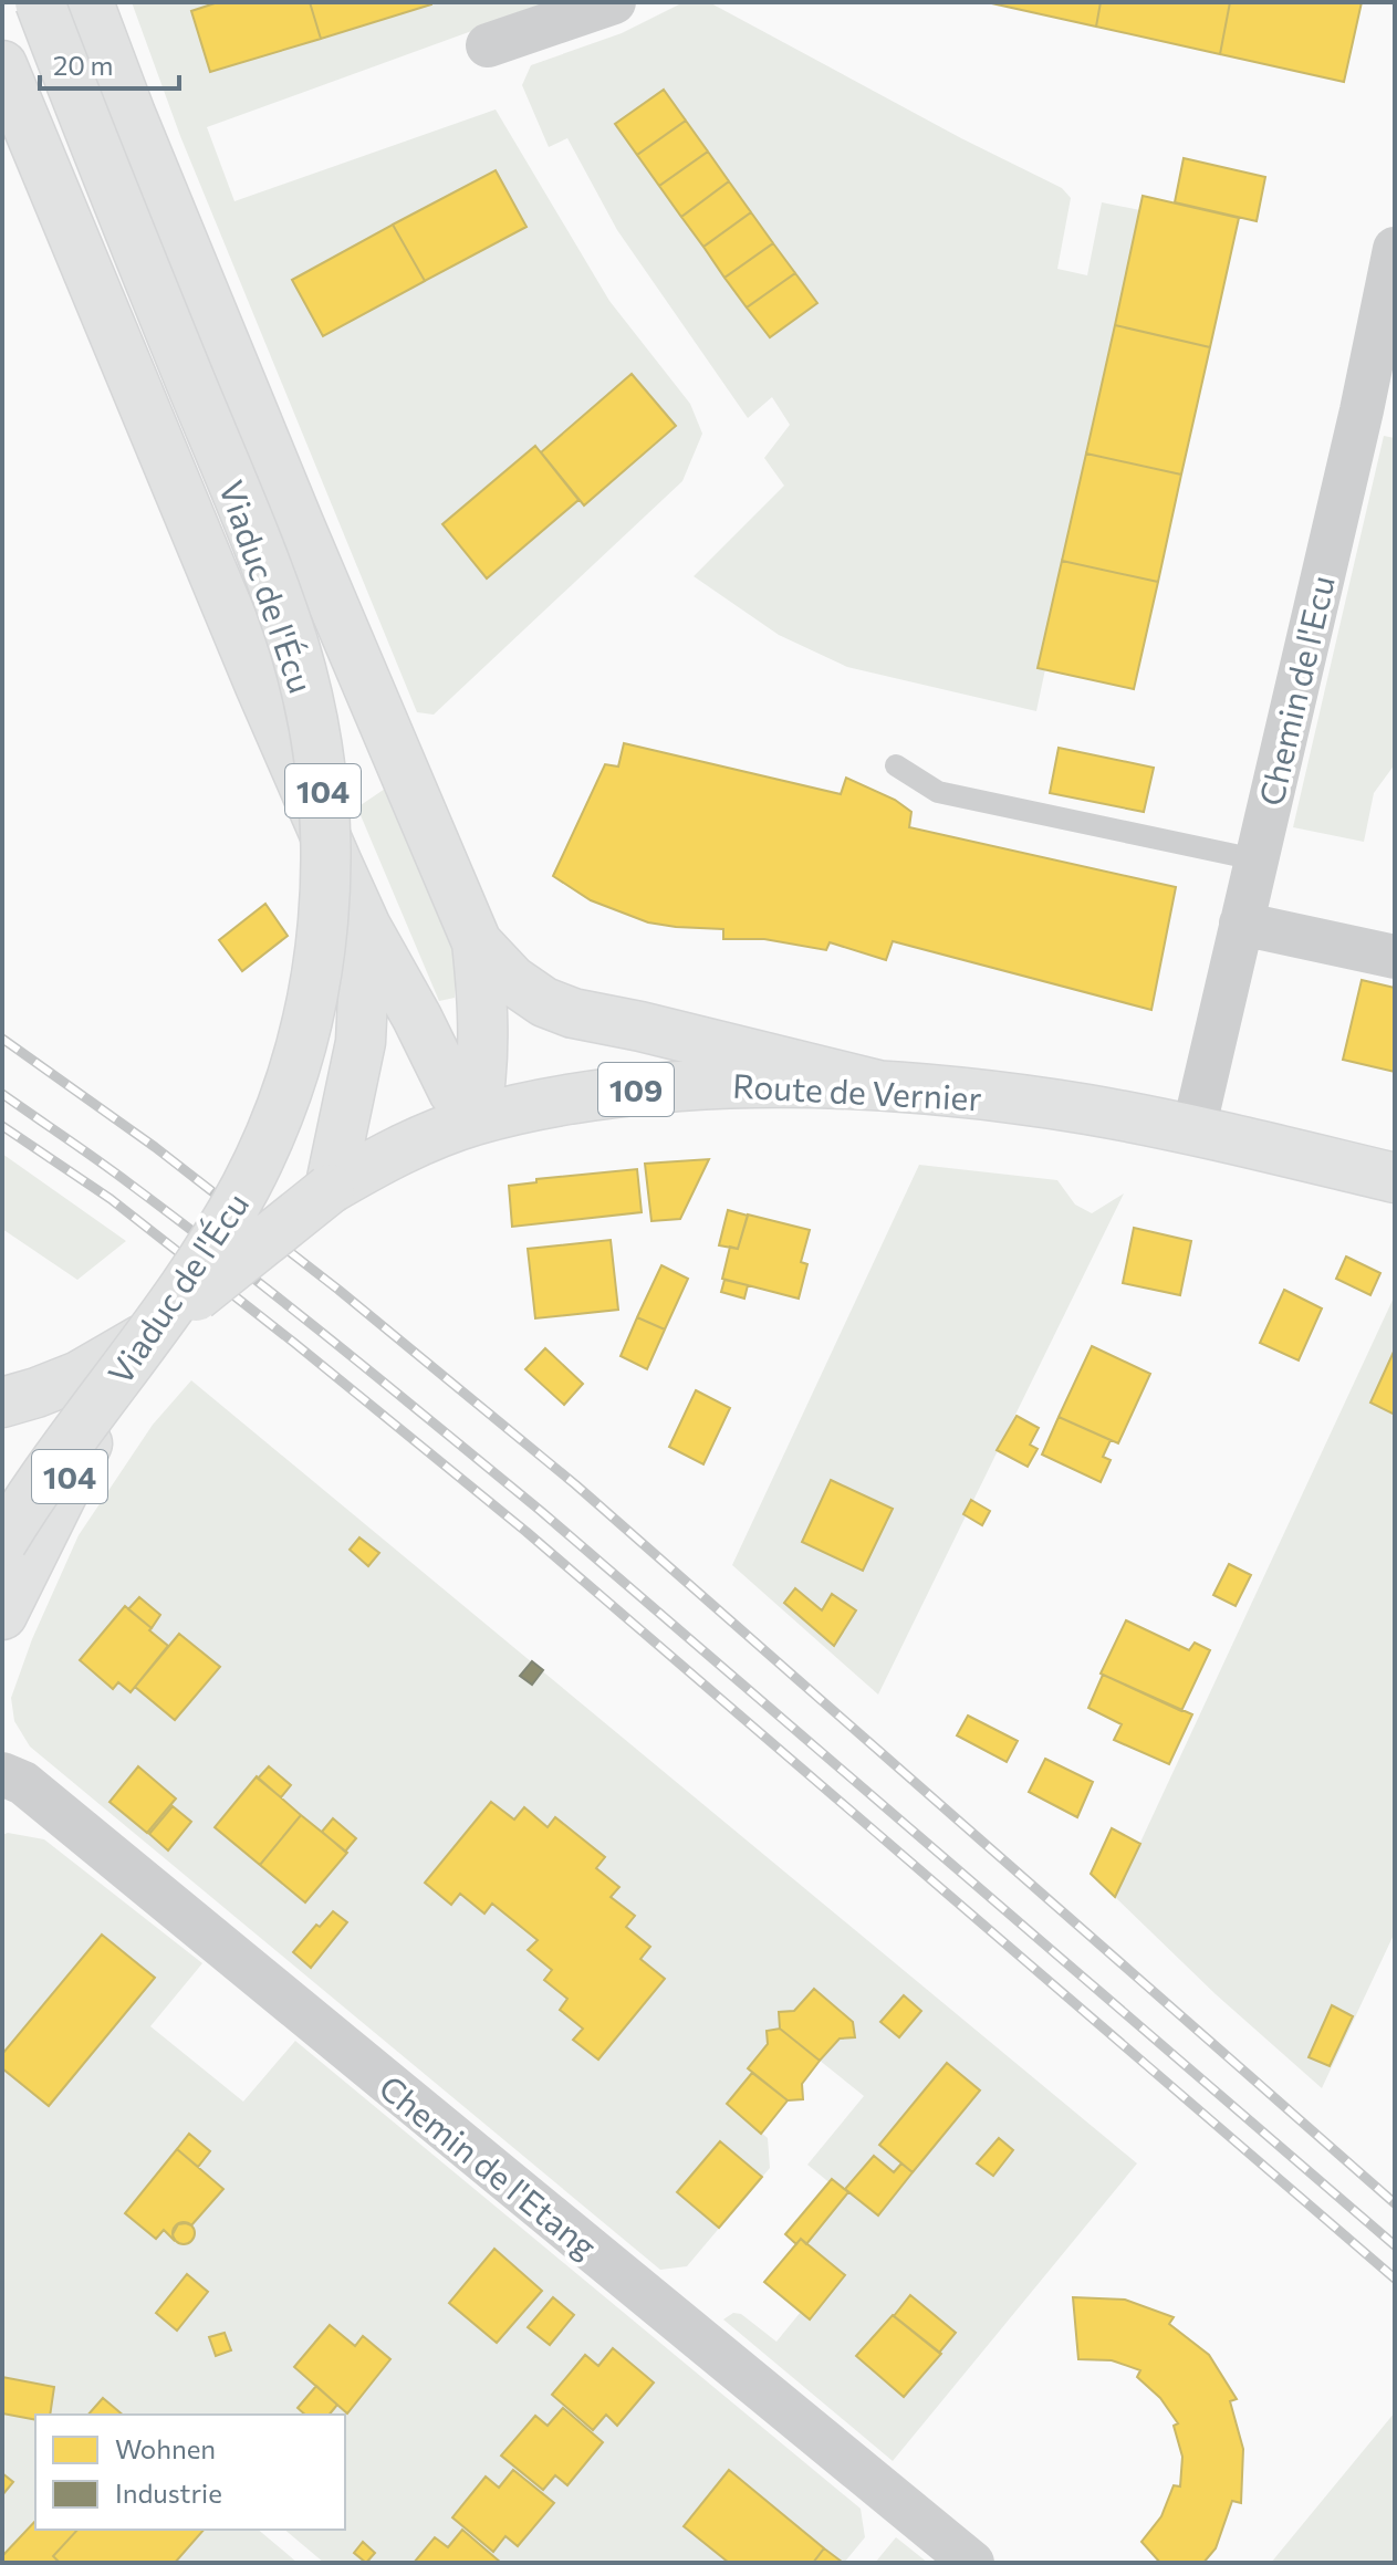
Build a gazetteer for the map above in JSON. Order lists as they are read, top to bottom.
{
  "streets": {
    "main road": [
      "Viaduc de l'Écu",
      "104",
      "109",
      "Route de Vernier"
    ],
    "street": ["Chemin de l'Ecu", "Chemin de l'Etang"]
  },
  "crossings": [
    ["Chemin de l'Ecu", "Route de Vernier"],
    ["104", "109"],
    ["104", "Route de Vernier"],
    ["109", "Route de Vernier"]
  ],
  "legend": ["Wohnen", "Industrie"],
  "scale_bar": "20 m"
}
